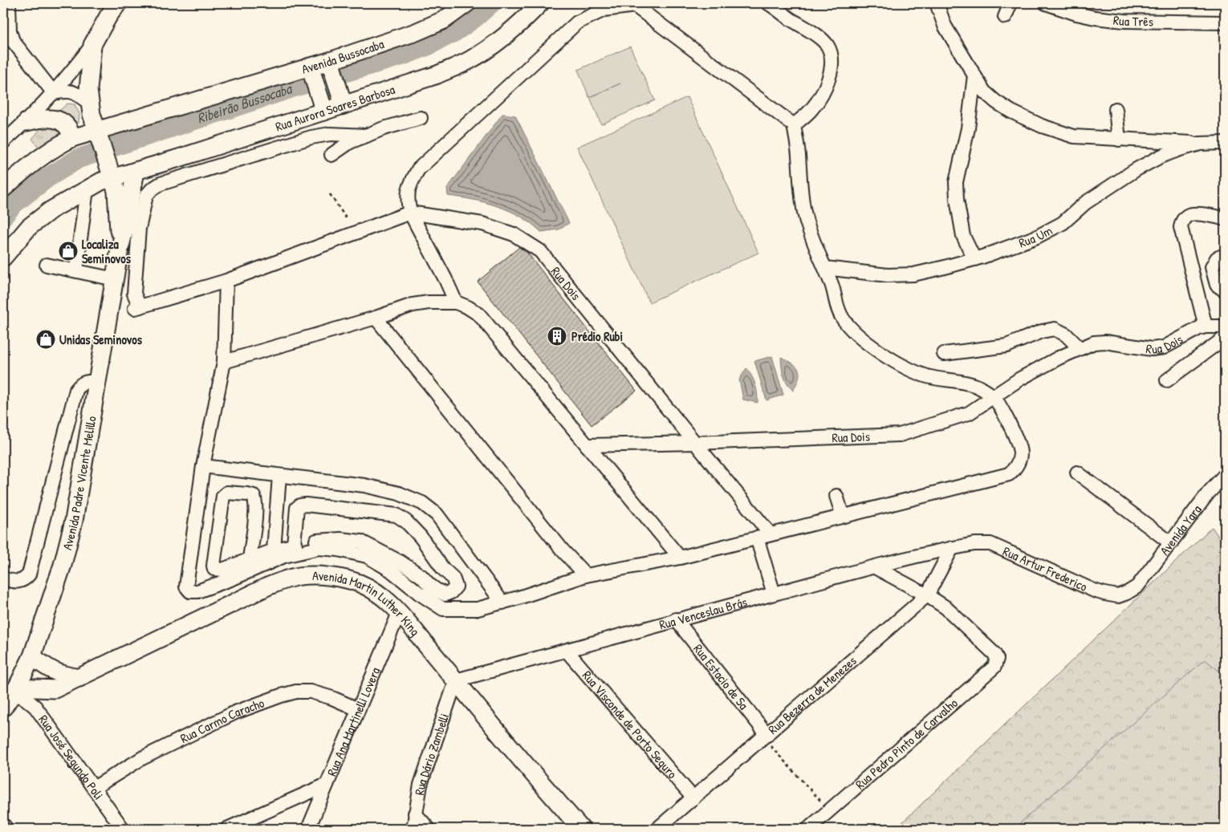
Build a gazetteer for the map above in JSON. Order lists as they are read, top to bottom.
{
  "streets": {
    "main road": [
      "Avenida Bussocaba",
      "Rua Aurora Soares Barbosa",
      "Avenida Padre Vicente Melillo",
      "Avenida Martin Luther King"
    ],
    "street": [
      "Rua Três",
      "Rua Um",
      "Rua Dois",
      "Avenida Yara",
      "Rua Artur Frederico",
      "Rua Venceslau Brás",
      "Rua Estacio de Sa",
      "Rua Bezerra de Menezes",
      "Rua Carmo Caracho",
      "Rua Ana Martinelli Lovera",
      "Rua Visconde de Porto Seguro",
      "Rua Pedro Pinto de Carvalho",
      "Rua Dário Zambelli",
      "Rua José Segundo Poli"
    ]
  },
  "crossings": [
    ["Avenida Bussocaba", "Avenida Padre Vicente Melillo"],
    ["Rua Aurora Soares Barbosa", "Avenida Padre Vicente Melillo"],
    ["Avenida Padre Vicente Melillo", "Avenida Martin Luther King"],
    ["Avenida Padre Vicente Melillo", "Rua José Segundo Poli"],
    ["Avenida Yara", "Rua Artur Frederico"],
    ["Rua Artur Frederico", "Rua Venceslau Brás"],
    ["Rua Artur Frederico", "Rua Bezerra de Menezes"],
    ["Avenida Martin Luther King", "Rua Venceslau Brás"],
    ["Avenida Martin Luther King", "Rua Ana Martinelli Lovera"],
    ["Avenida Martin Luther King", "Rua Dário Zambelli"],
    ["Avenida Martin Luther King", "Rua José Segundo Poli"],
    ["Rua Venceslau Brás", "Rua Estacio de Sa"],
    ["Rua Venceslau Brás", "Rua Bezerra de Menezes"],
    ["Rua Venceslau Brás", "Rua Visconde de Porto Seguro"],
    ["Rua Venceslau Brás", "Rua Dário Zambelli"],
    ["Rua Estacio de Sa", "Rua Bezerra de Menezes"],
    ["Rua Bezerra de Menezes", "Rua Visconde de Porto Seguro"],
    ["Rua Bezerra de Menezes", "Rua Pedro Pinto de Carvalho"],
    ["Rua Carmo Caracho", "Rua Ana Martinelli Lovera"],
    ["Rua Carmo Caracho", "Rua José Segundo Poli"]
  ],
  "water": ["Ribeirão Bussocaba"],
  "places": {
    "shop": ["Localiza Seminovos", "Unidas Seminovos"],
    "building": ["Prédio Rubi"]
  }
}
